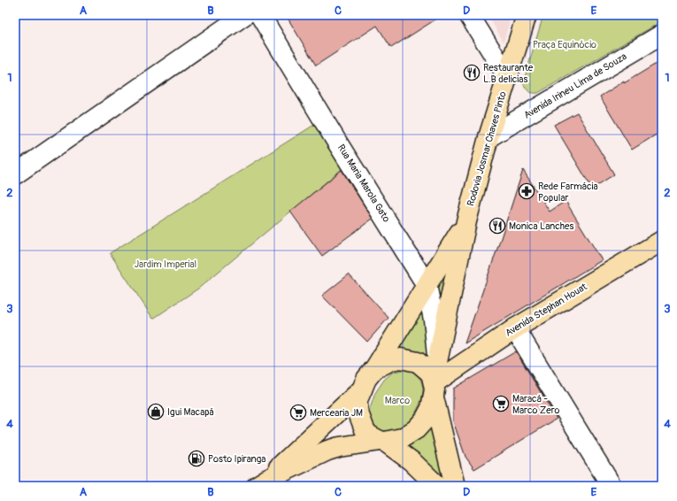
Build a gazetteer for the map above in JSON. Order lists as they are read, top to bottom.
{
  "streets": {
    "main road": ["Rodovia Josmar Chaves Pinto", "Avenida Stephan Houat"],
    "street": ["Avenida Irineu Lima de Souza", "Rua Maria Marola Gato"]
  },
  "crossings": [
    ["Avenida Irineu Lima de Souza", "Rodovia Josmar Chaves Pinto"],
    ["Rodovia Josmar Chaves Pinto", "Rua Maria Marola Gato"],
    ["Rodovia Josmar Chaves Pinto", "Avenida Stephan Houat"],
    ["Rua Maria Marola Gato", "Avenida Stephan Houat"]
  ],
  "parks": ["Praça Equinócio", "Jardim Imperial", "Marco"],
  "places": {
    "restaurant": ["Restaurante L.B delicias", "Monica Lanches"],
    "pharmacy": ["Rede Farmácia Popular"],
    "supermarket": ["Maracá - Marco Zero", "Mercearia JM"],
    "shop": ["Igui Macapá"],
    "fuel station": ["Posto Ipiranga"]
  },
  "grid": {
    "columns": [
      "A",
      "B",
      "C",
      "D",
      "E"
    ],
    "rows": [
      "1",
      "2",
      "3",
      "4"
    ]
  }
}
